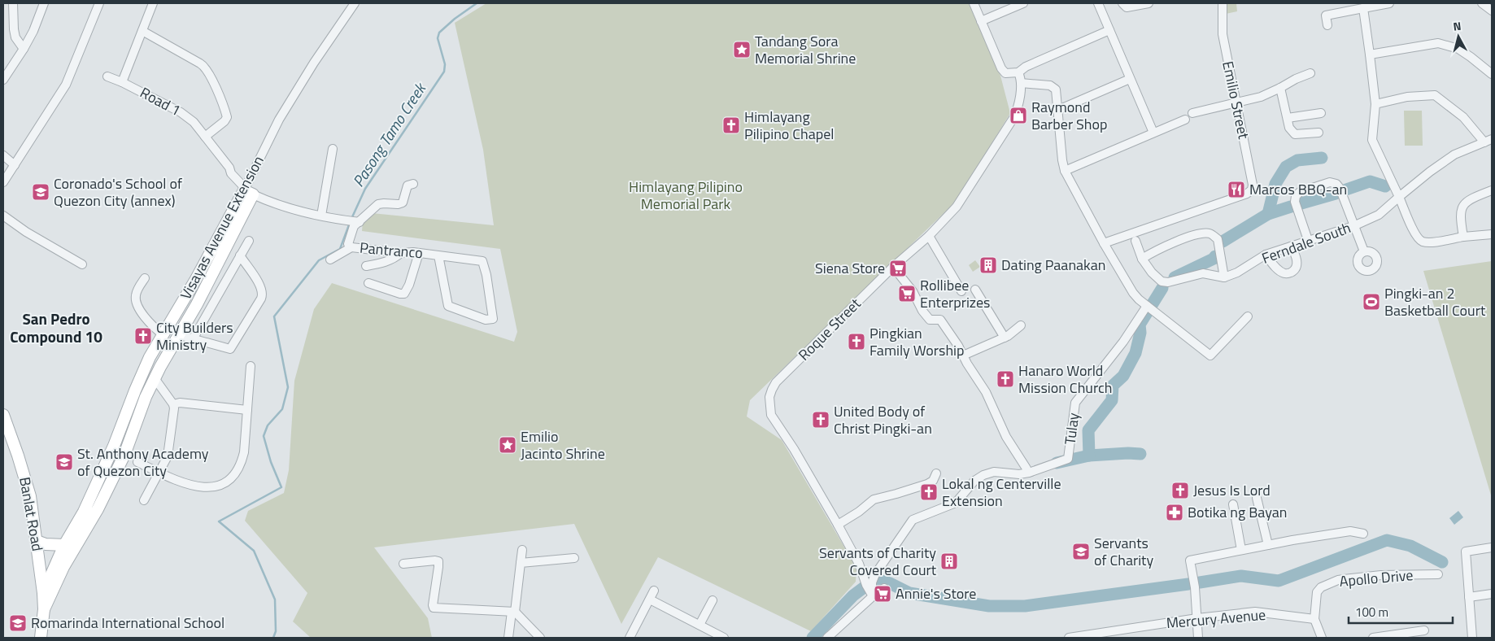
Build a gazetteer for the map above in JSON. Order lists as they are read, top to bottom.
{
  "streets": {
    "street": [
      "Emilio Street",
      "Road 1",
      "Visayas Avenue Extension",
      "Ferndale South",
      "Pantranco",
      "Roque Street",
      "Tulay",
      "Banlat Road",
      "Apollo Drive",
      "Mercury Avenue"
    ]
  },
  "crossings": [
    ["Road 1", "Visayas Avenue Extension"],
    ["Visayas Avenue Extension", "Banlat Road"],
    ["Roque Street", "Tulay"],
    ["Apollo Drive", "Mercury Avenue"]
  ],
  "districts": ["San Pedro Compound 10"],
  "water": ["Pasong Tamo Creek"],
  "parks": ["Himlayang Pilipino Memorial Park"],
  "places": {
    "place": ["Tandang Sora Memorial Shrine", "Emilio Jacinto Shrine"],
    "shop": ["Raymond Barber Shop"],
    "church": [
      "Himlayang Pilipino Chapel",
      "City Builders Ministry",
      "Pingkian Family Worship",
      "Hanaro World Mission Church",
      "United Body of Christ Pingki-an",
      "Jesus Is Lord",
      "Lokal ng Centerville Extension"
    ],
    "restaurant": ["Marcos BBQ-an"],
    "school or university": [
      "Coronado's School of Quezon City (annex)",
      "St. Anthony Academy of Quezon City",
      "Servants of Charity",
      "Romarinda International School"
    ],
    "building": ["Dating Paanakan", "Servants of Charity Covered Court"],
    "supermarket": ["Siena Store", "Rollibee Enterprizes", "Annie's Store"],
    "sports": ["Pingki-an 2 Basketball Court"],
    "pharmacy": ["Botika ng Bayan"]
  },
  "scale_bar": "100 m",
  "north": "top"
}
